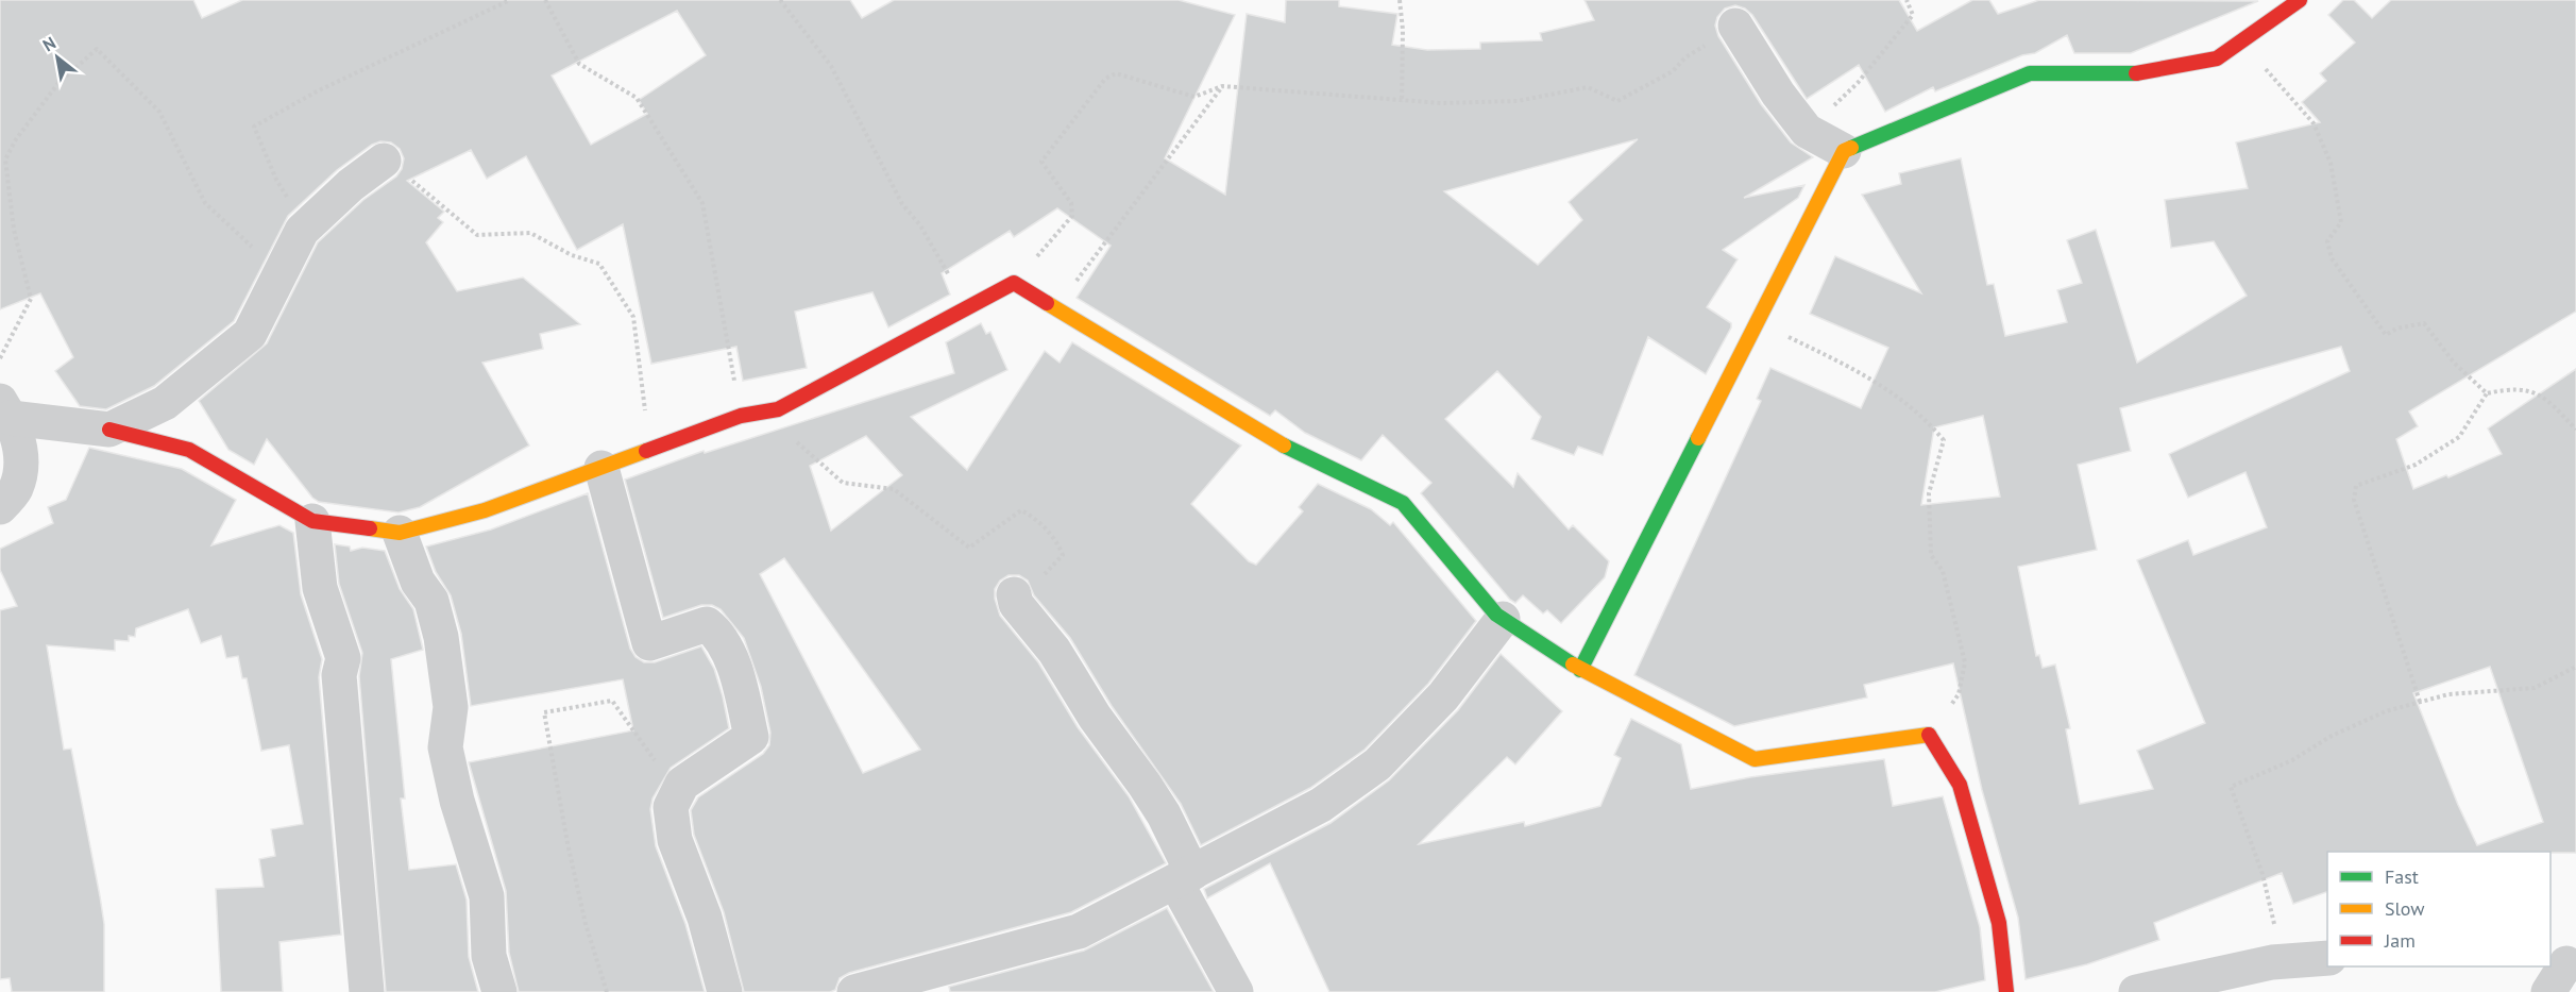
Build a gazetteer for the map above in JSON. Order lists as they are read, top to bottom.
{
  "legend": ["Fast", "Slow", "Jam"],
  "north": "top left"
}
